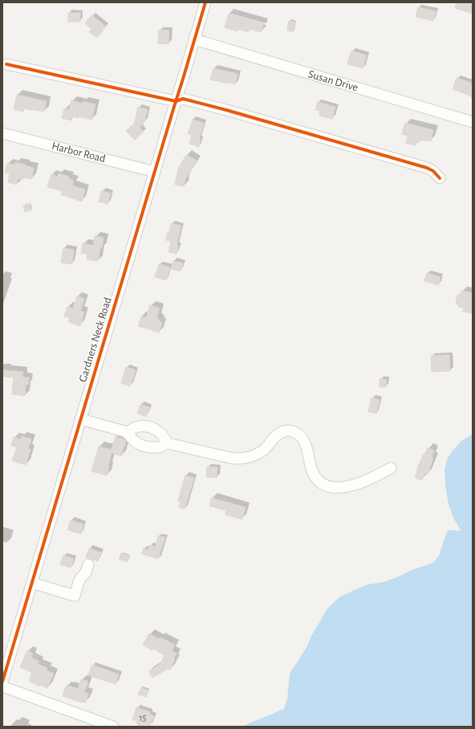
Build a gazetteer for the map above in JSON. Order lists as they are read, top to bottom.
{
  "streets": {
    "street": ["Susan Drive", "Harbor Road", "Gardners Neck Road"]
  },
  "crossings": [
    ["Susan Drive", "Gardners Neck Road"],
    ["Harbor Road", "Gardners Neck Road"]
  ],
  "house_numbers": ["15"]
}
